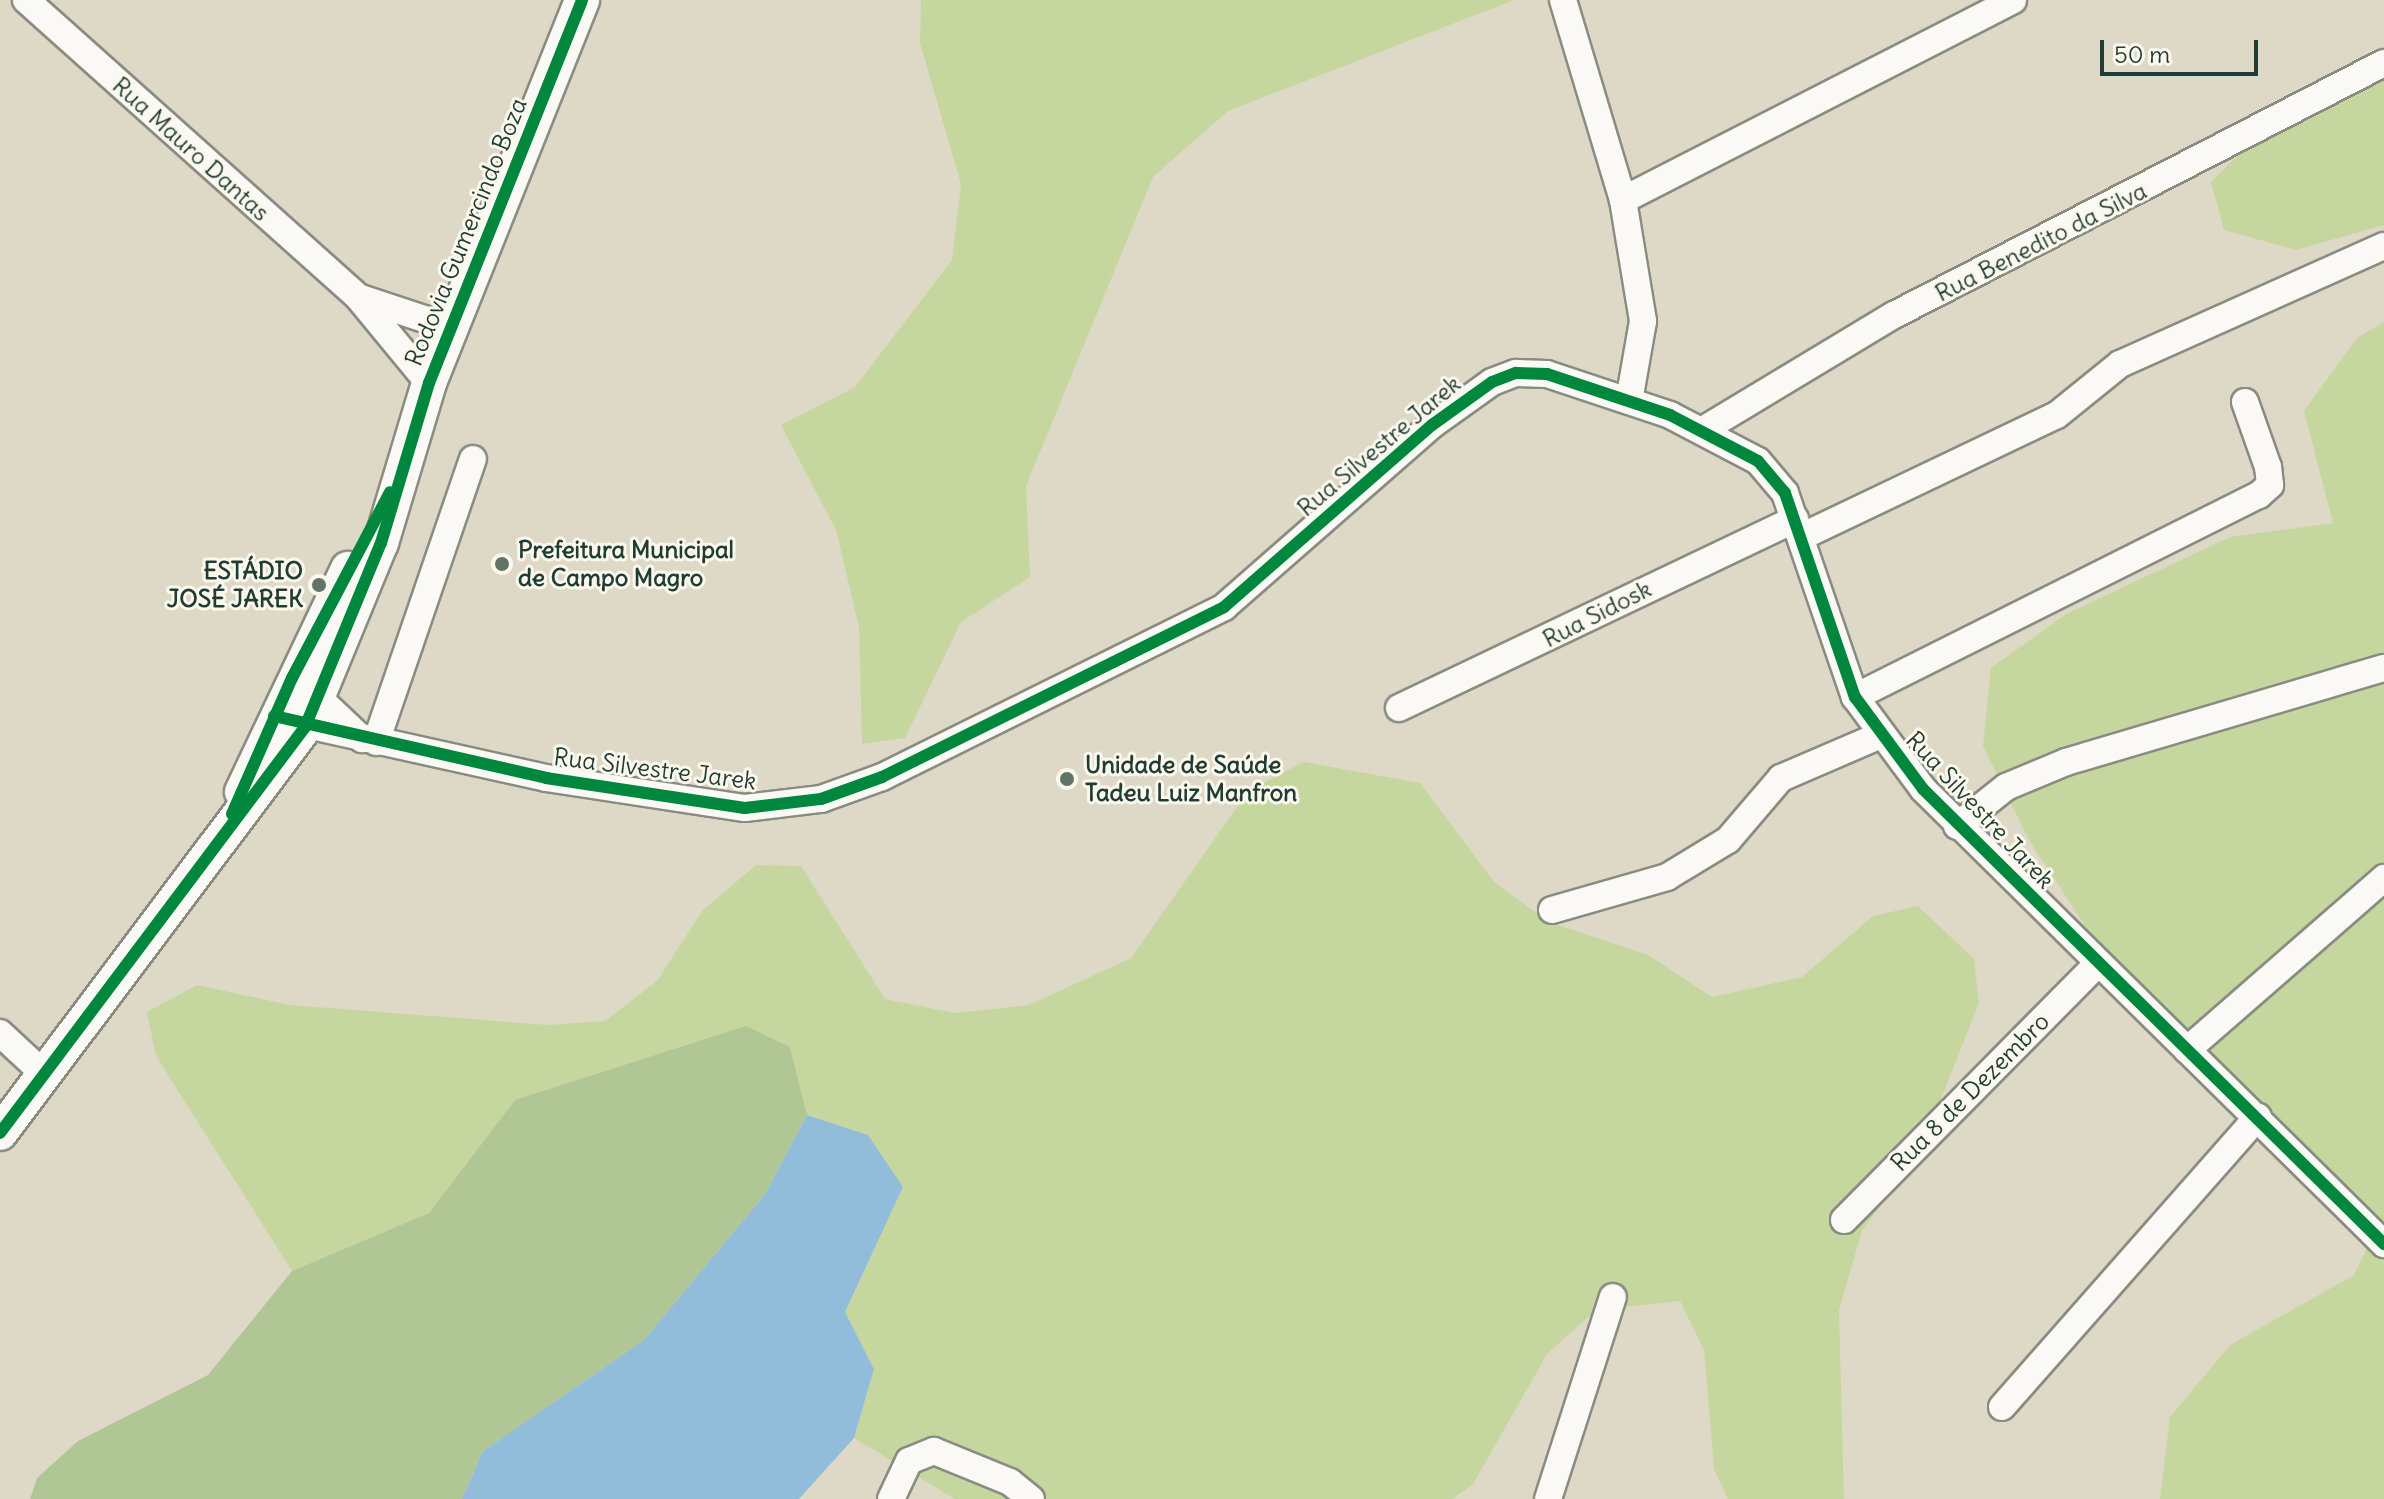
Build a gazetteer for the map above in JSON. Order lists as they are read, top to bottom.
{
  "streets": {
    "main road": ["Rodovia Gumercindo Boza"],
    "street": [
      "Rua Mauro Dantas",
      "Rua Benedito da Silva",
      "Rua Silvestre Jarek",
      "Rua Sidosk",
      "Rua 8 de Dezembro"
    ]
  },
  "crossings": [
    ["Rua Mauro Dantas", "Rodovia Gumercindo Boza"],
    ["Rodovia Gumercindo Boza", "Rua Silvestre Jarek"],
    ["Rua Benedito da Silva", "Rua Silvestre Jarek"],
    ["Rua Silvestre Jarek", "Rua Sidosk"],
    ["Rua Silvestre Jarek", "Rua 8 de Dezembro"]
  ],
  "places": ["Prefeitura Municipal de Campo Magro", "ESTÁDIO JOSÉ JAREK", "Unidade de Saúde Tadeu Luiz Manfron"],
  "scale_bar": "50 m"
}
